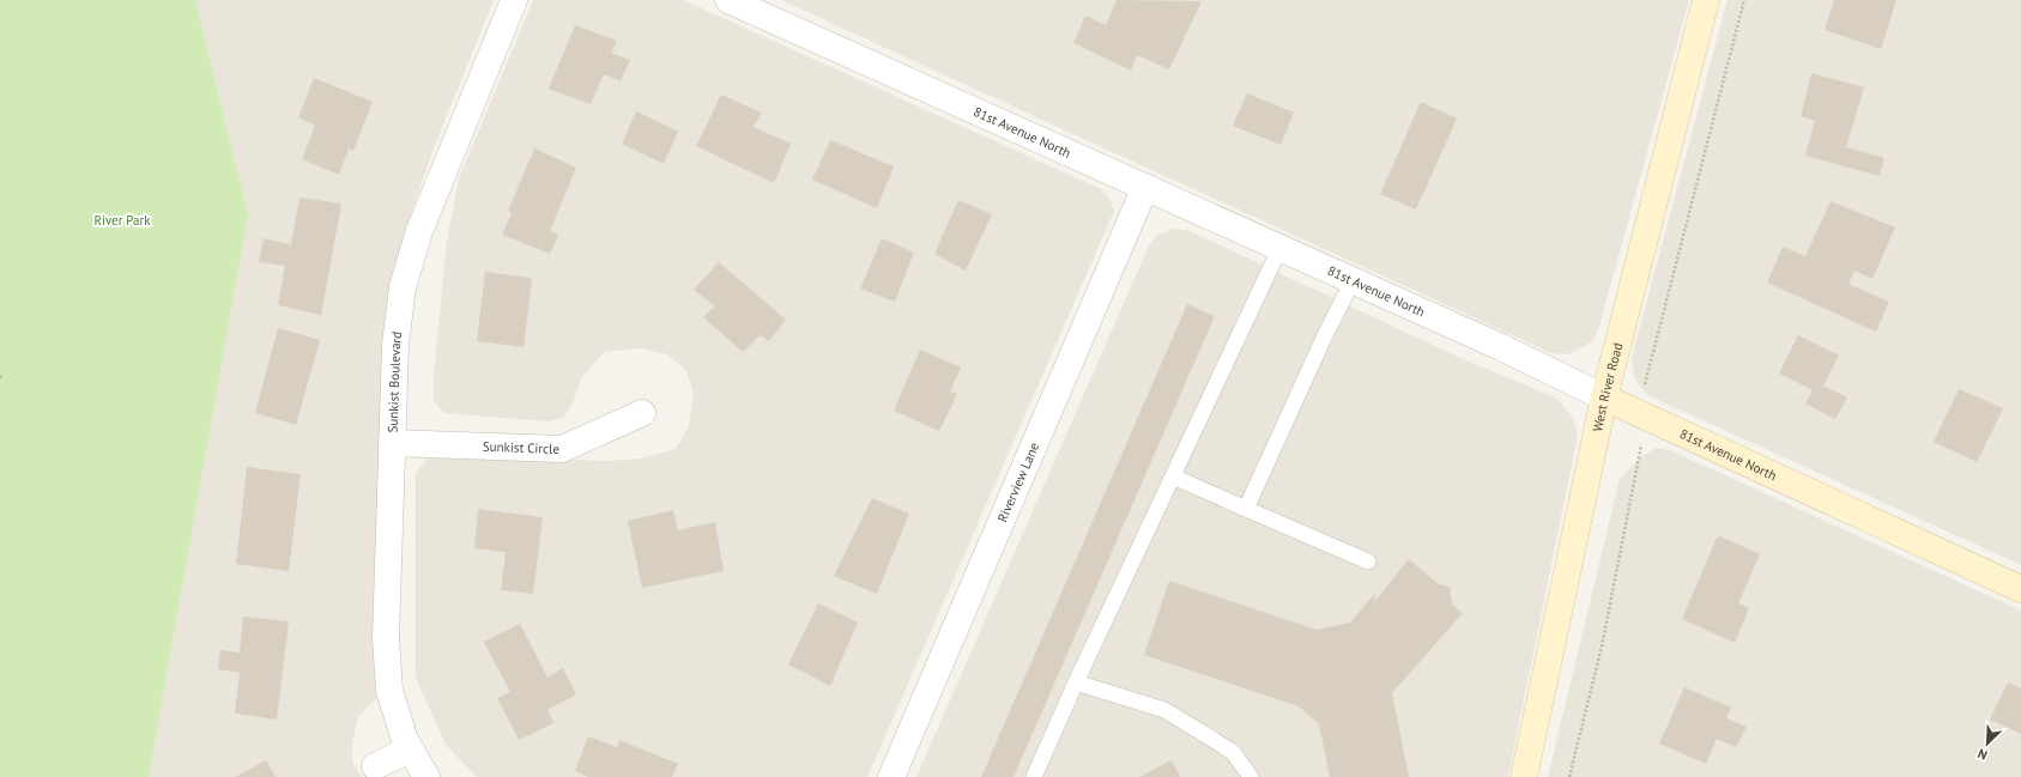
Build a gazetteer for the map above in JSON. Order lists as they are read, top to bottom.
{
  "streets": {
    "street": [
      "81st Avenue North",
      "Sunkist Boulevard",
      "West River Road",
      "Sunkist Circle",
      "Riverview Lane"
    ]
  },
  "crossings": [
    ["81st Avenue North", "West River Road"],
    ["81st Avenue North", "Riverview Lane"],
    ["Sunkist Boulevard", "Sunkist Circle"]
  ],
  "parks": ["River Park"],
  "north": "bottom left"
}
